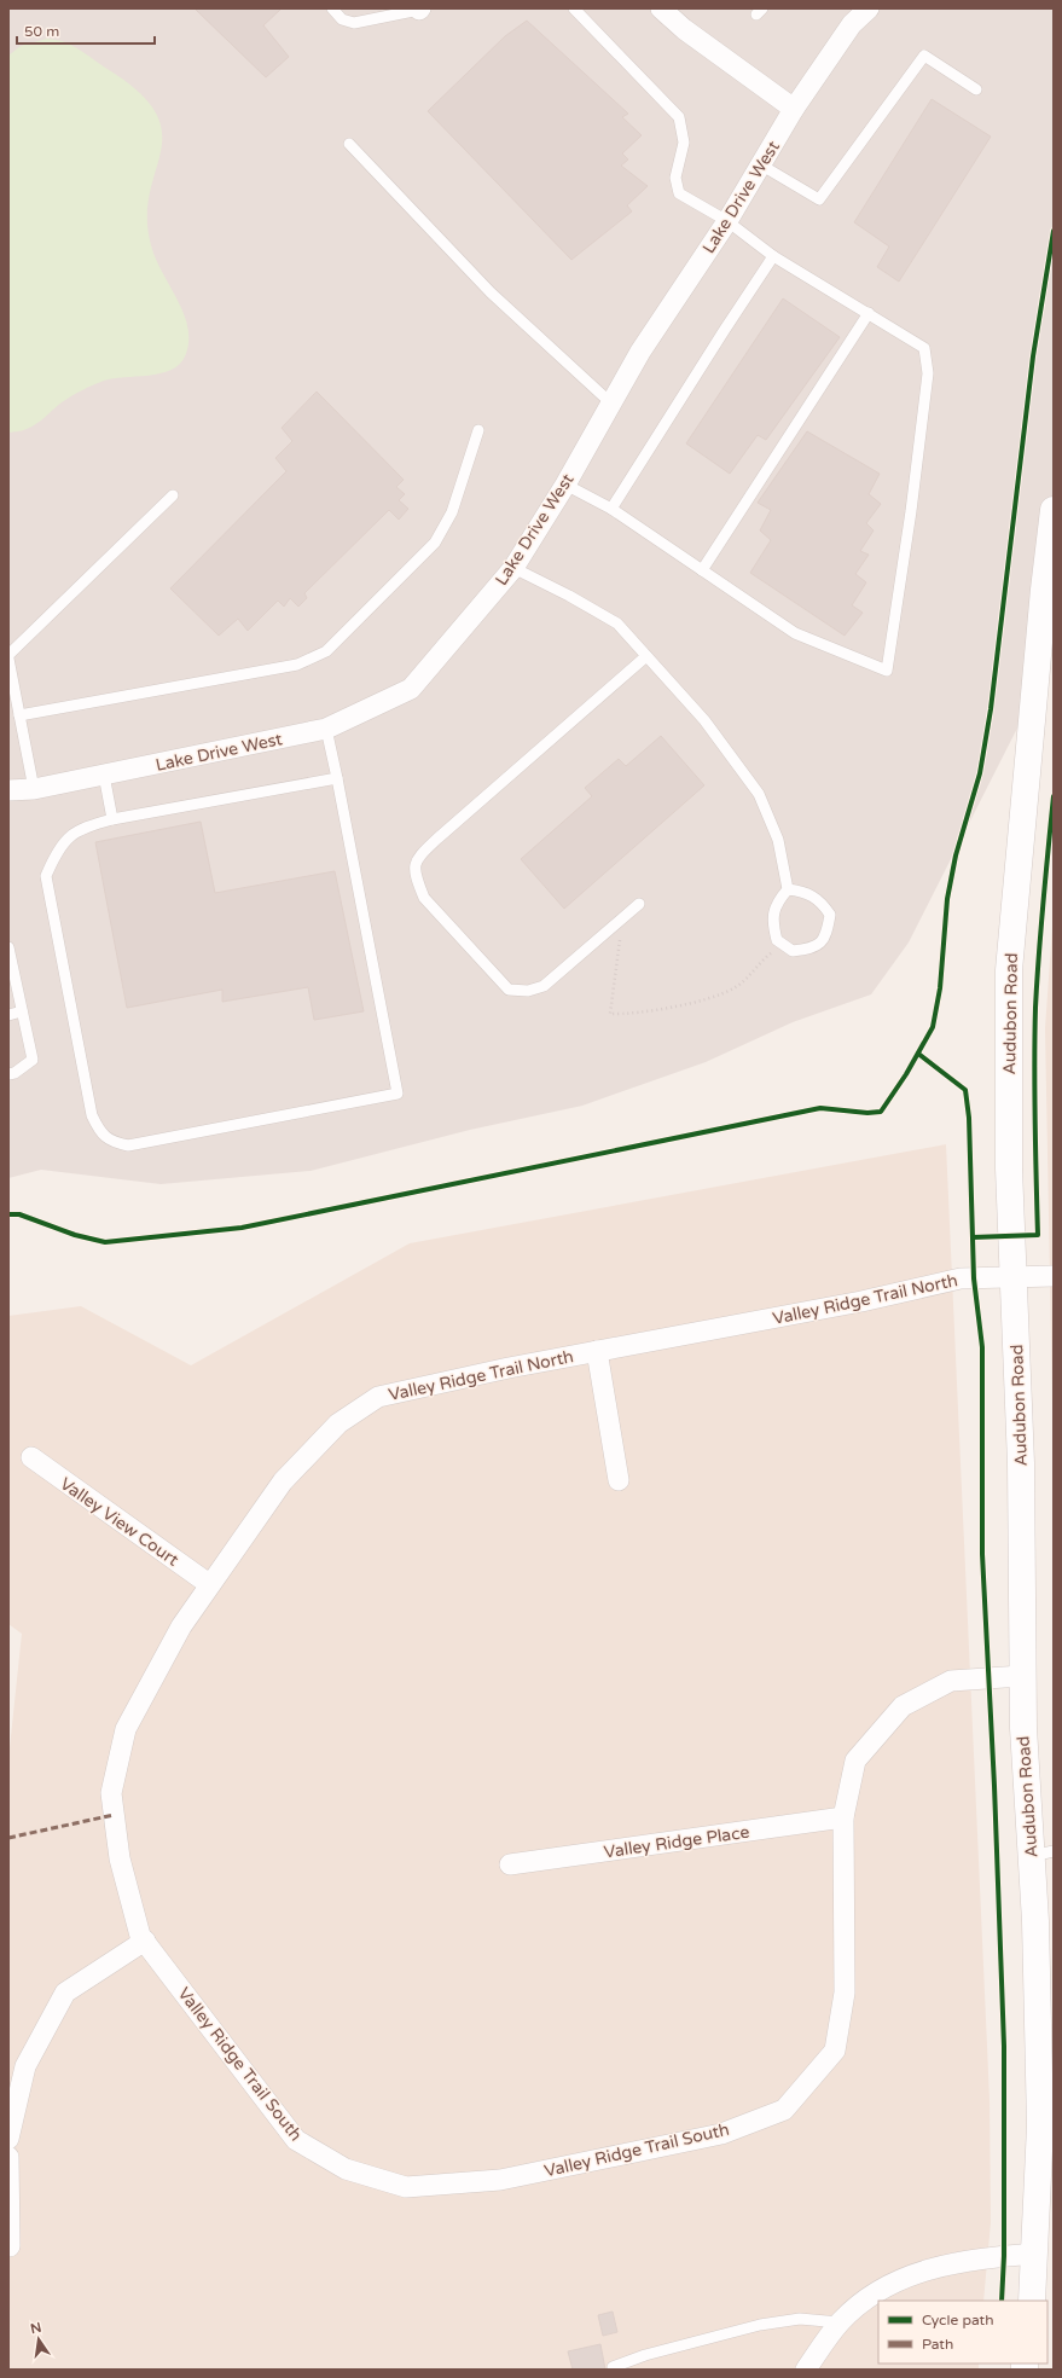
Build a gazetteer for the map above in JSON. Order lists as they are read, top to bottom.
{
  "streets": {
    "street": [
      "Lake Drive West",
      "Audubon Road",
      "Valley Ridge Trail North",
      "Valley View Court",
      "Valley Ridge Place",
      "Valley Ridge Trail South"
    ]
  },
  "crossings": [
    ["Audubon Road", "Valley Ridge Trail North"],
    ["Audubon Road", "Valley Ridge Trail South"],
    ["Valley Ridge Trail North", "Valley View Court"],
    ["Valley Ridge Trail North", "Valley Ridge Trail South"],
    ["Valley Ridge Place", "Valley Ridge Trail South"]
  ],
  "legend": ["Cycle path", "Path"],
  "scale_bar": "50 m",
  "north": "top"
}
